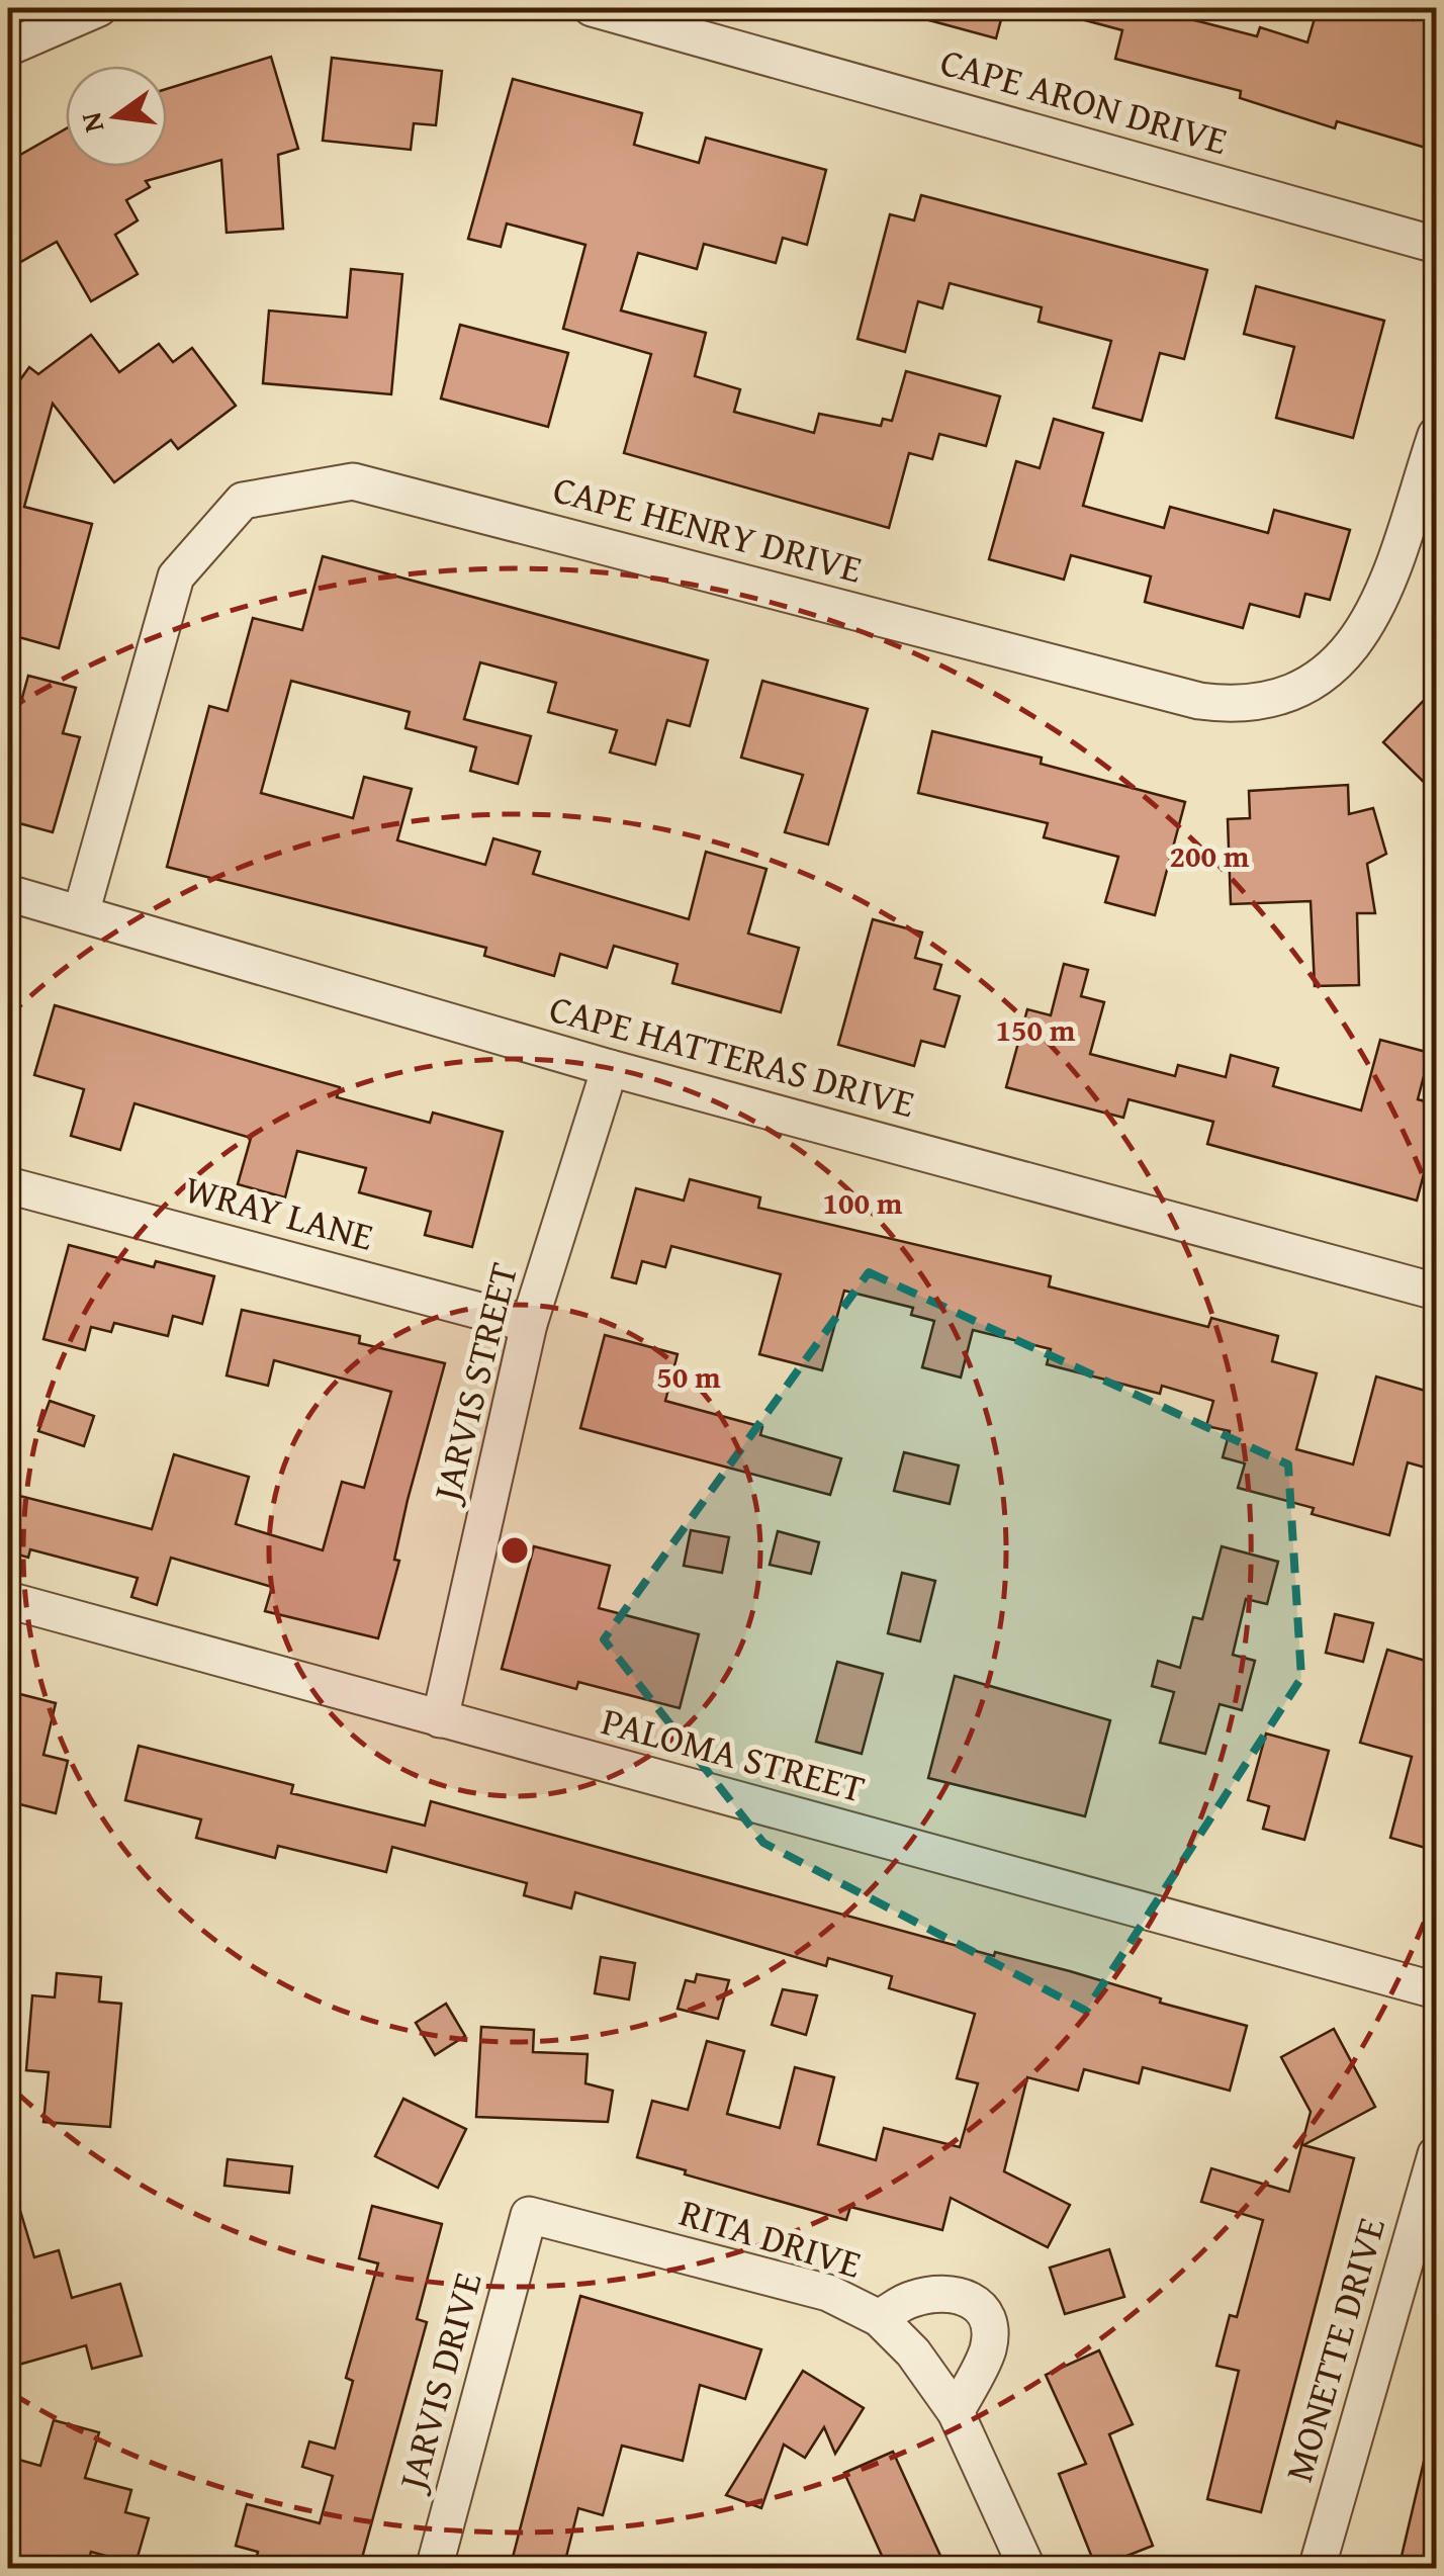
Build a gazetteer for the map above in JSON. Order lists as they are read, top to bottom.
{
  "streets": {
    "street": [
      "CAPE ARON DRIVE",
      "CAPE HENRY DRIVE",
      "CAPE HATTERAS DRIVE",
      "WRAY LANE",
      "JARVIS STREET",
      "PALOMA STREET",
      "RITA DRIVE",
      "MONETTE DRIVE",
      "JARVIS DRIVE"
    ]
  },
  "crossings": [
    ["CAPE HENRY DRIVE", "CAPE HATTERAS DRIVE"],
    ["CAPE HATTERAS DRIVE", "JARVIS STREET"],
    ["WRAY LANE", "JARVIS STREET"],
    ["JARVIS STREET", "PALOMA STREET"],
    ["RITA DRIVE", "JARVIS DRIVE"]
  ],
  "north": "left",
  "rings": [
    "200 m",
    "150 m",
    "100 m",
    "50 m"
  ]
}
